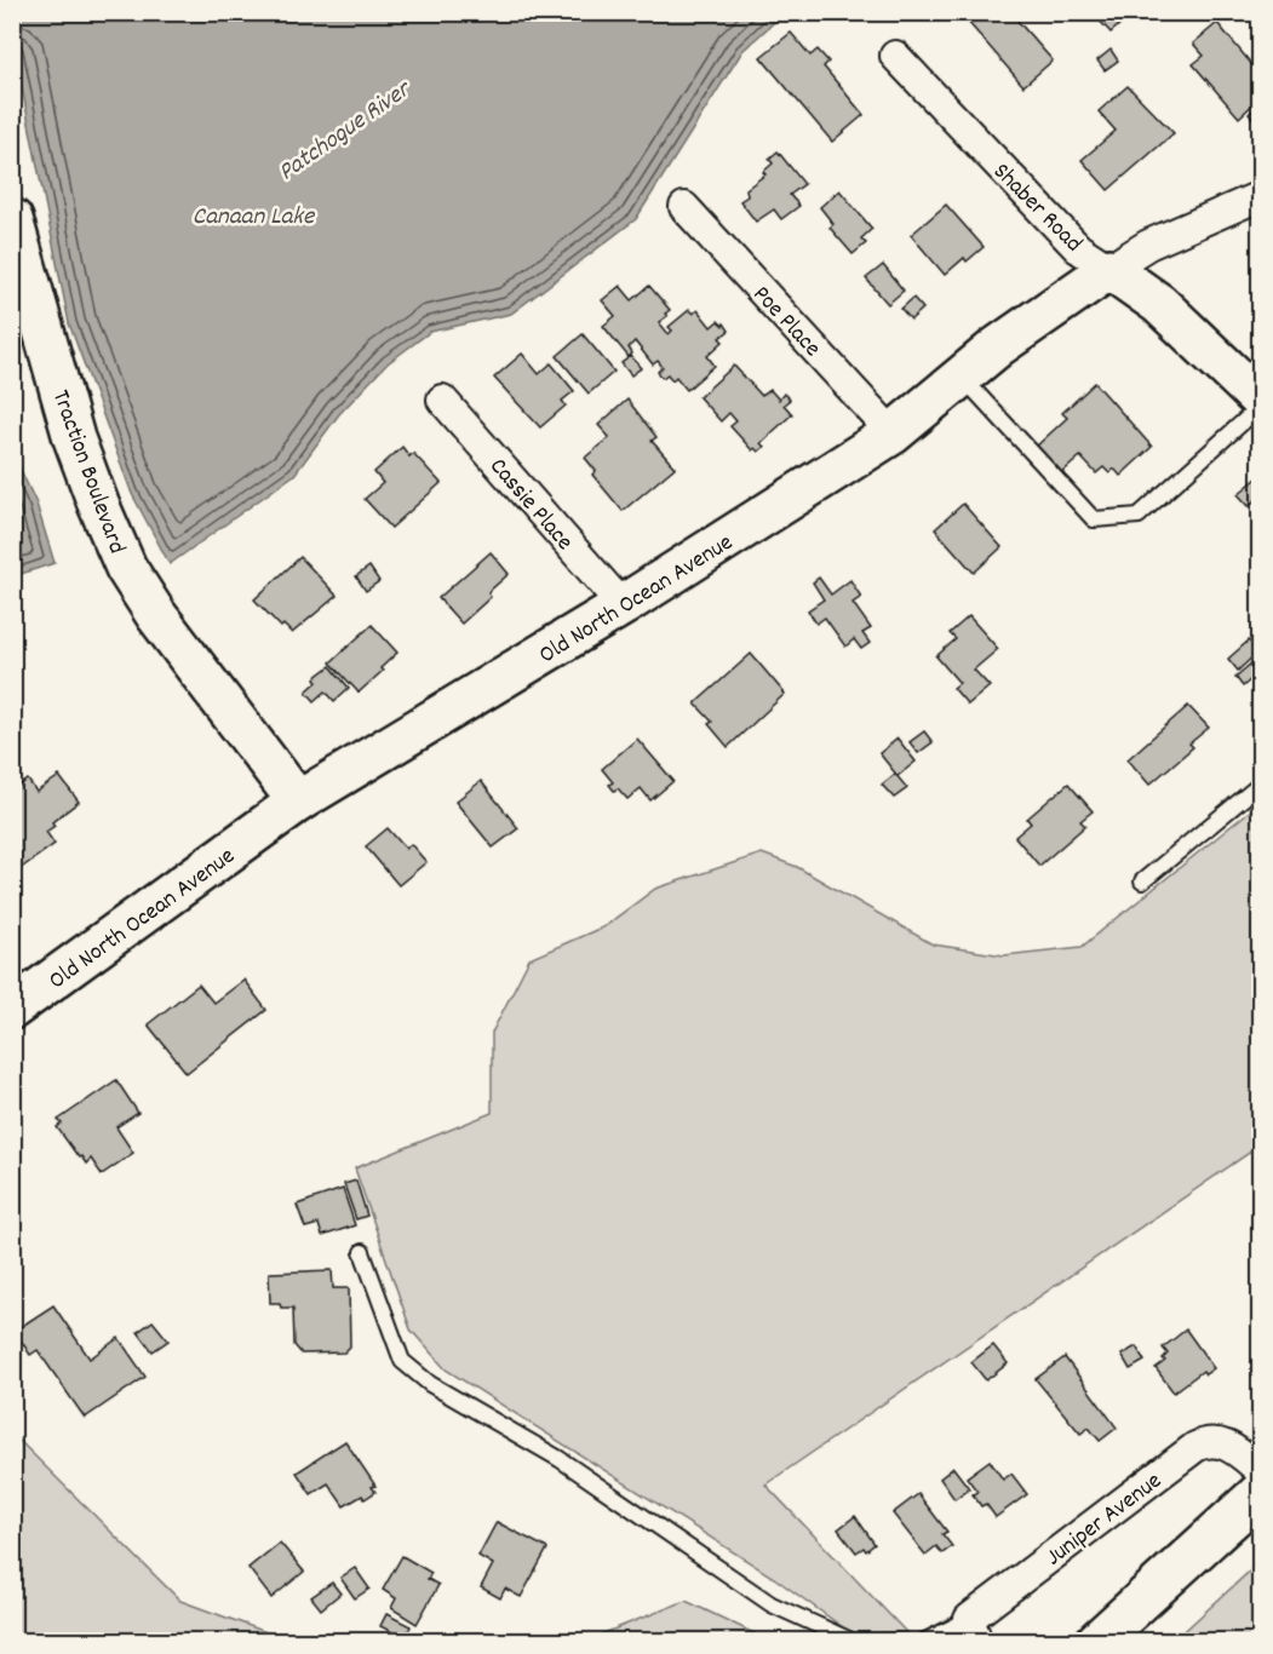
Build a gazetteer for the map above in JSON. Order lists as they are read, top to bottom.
{
  "streets": {
    "street": [
      "Shaber Road",
      "Poe Place",
      "Traction Boulevard",
      "Cassie Place",
      "Old North Ocean Avenue",
      "Juniper Avenue"
    ]
  },
  "crossings": [
    ["Shaber Road", "Old North Ocean Avenue"],
    ["Poe Place", "Old North Ocean Avenue"],
    ["Traction Boulevard", "Old North Ocean Avenue"],
    ["Cassie Place", "Old North Ocean Avenue"]
  ],
  "water": ["Patchogue River", "Canaan Lake"]
}
